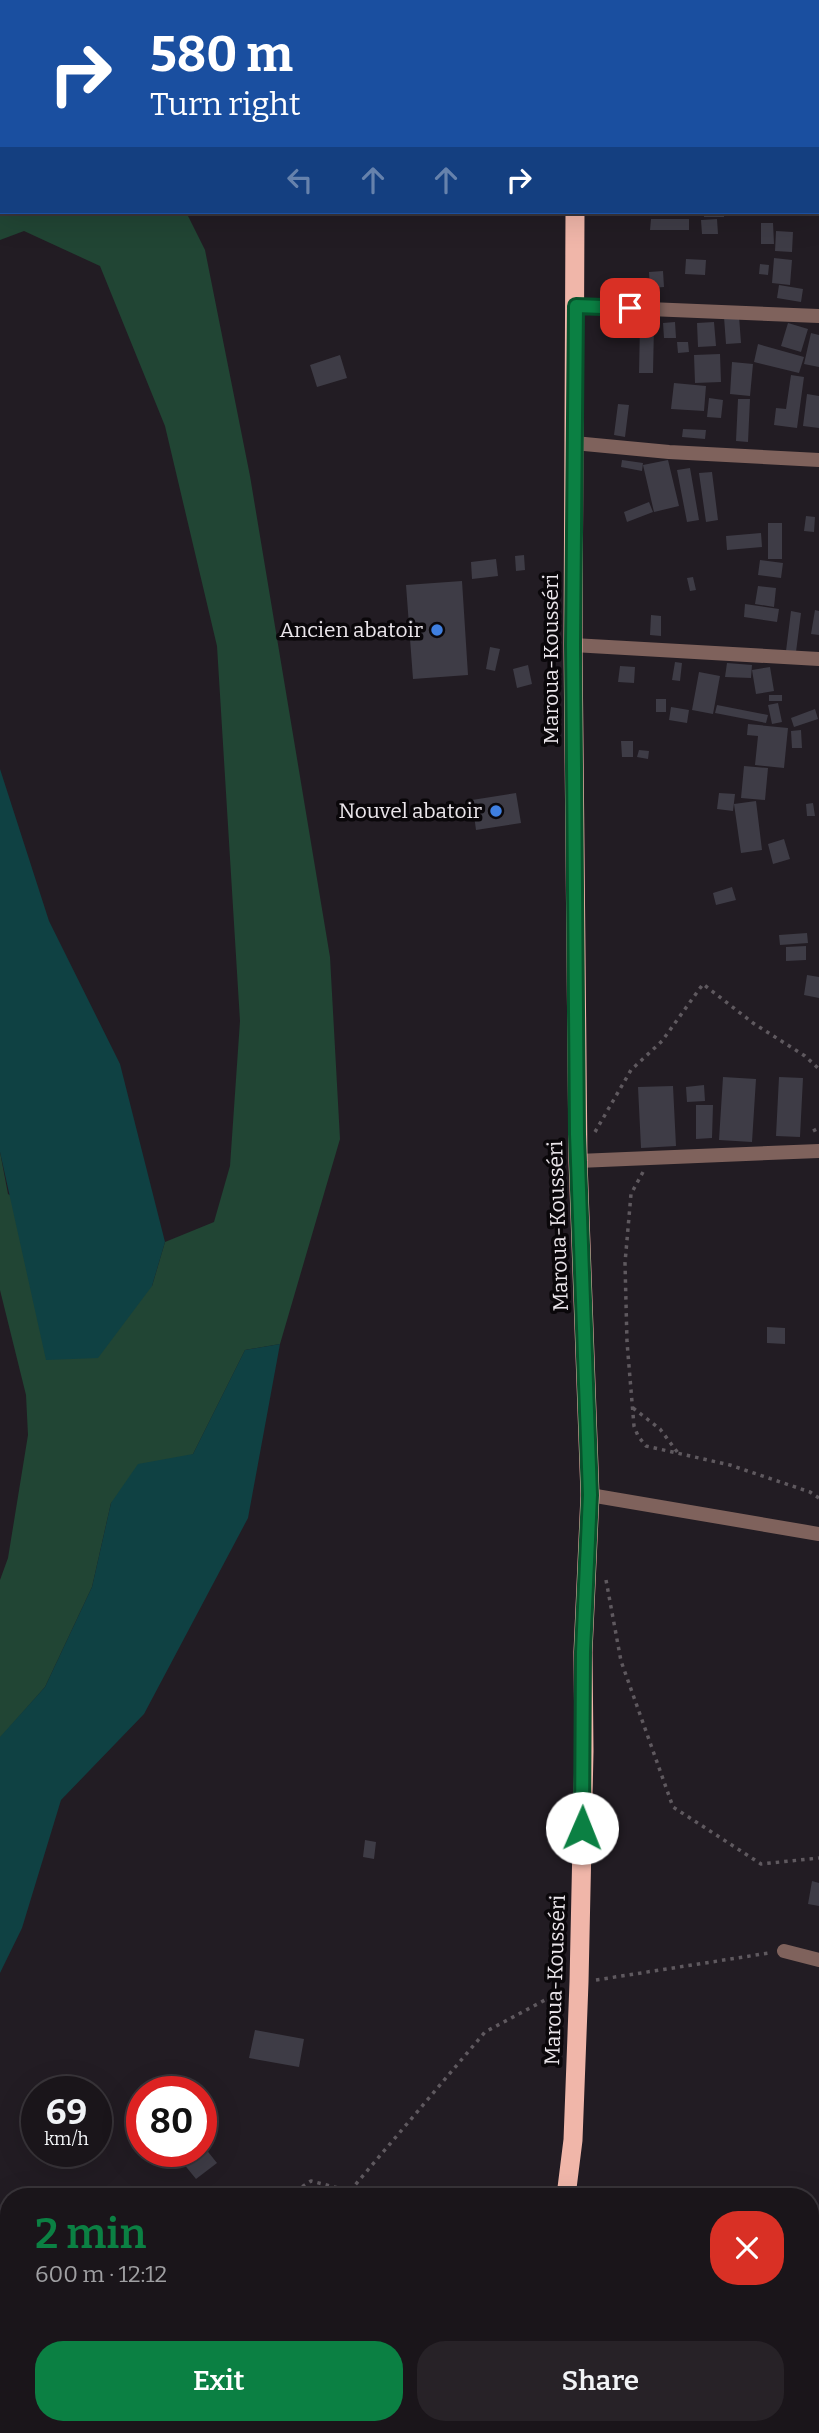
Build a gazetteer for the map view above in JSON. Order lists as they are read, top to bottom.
{
  "streets": {
    "highway": ["Maroua-Kousséri"]
  },
  "places": ["Ancien abatoir", "Nouvel abatoir"],
  "page": {
    "turn": ["580 m", "Turn right"],
    "speed": "69 km/h",
    "limit": "80",
    "heading": ["2 min", "600 m · 12:12"],
    "buttons": ["Exit", "Share"]
  }
}
